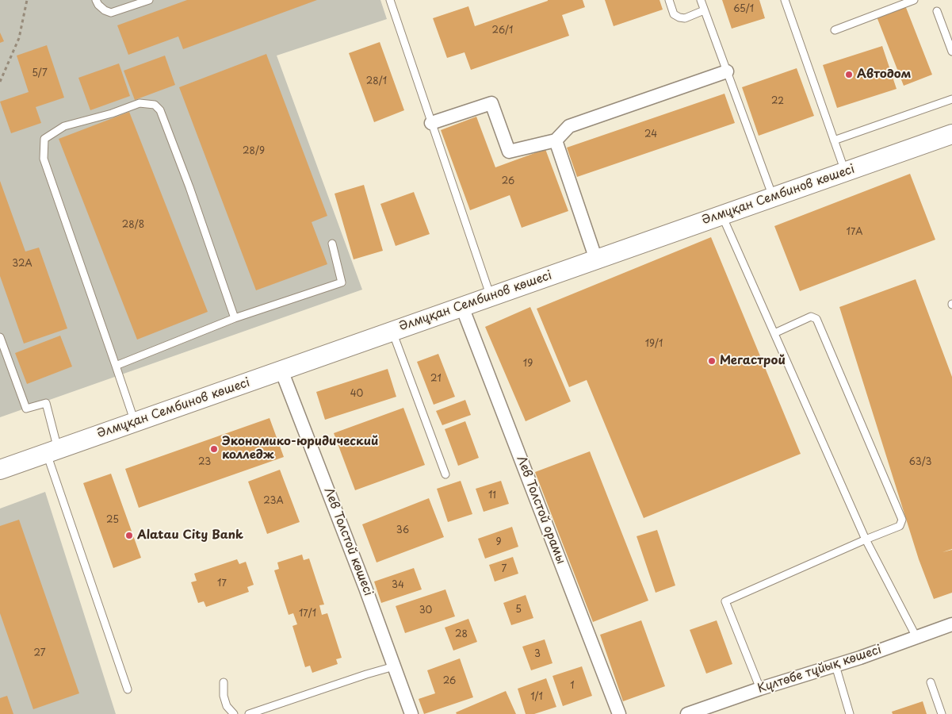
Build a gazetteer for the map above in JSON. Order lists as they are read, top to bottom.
{
  "streets": {
    "street": [
      "Әлмұқан Сембинов көшесі",
      "Лев Толстой орамы",
      "Лев Толстой көшесі",
      "Күлтөбе тұйық көшесі"
    ]
  },
  "crossings": [
    ["Әлмұқан Сембинов көшесі", "Лев Толстой орамы"],
    ["Әлмұқан Сембинов көшесі", "Лев Толстой көшесі"]
  ],
  "places": [
    "Автодом",
    "Мегастрой",
    "Экономико-юридический колледж",
    "Alatau City Bank"
  ],
  "house_numbers": [
    "65/1",
    "26/1",
    "5/7",
    "28/1",
    "22",
    "24",
    "28/9",
    "26",
    "28/8",
    "17А",
    "32А",
    "19/1",
    "19",
    "21",
    "40",
    "23",
    "63/3",
    "11",
    "23А",
    "25",
    "36",
    "9",
    "7",
    "17",
    "34",
    "5",
    "30",
    "17/1",
    "28",
    "27",
    "3",
    "26",
    "1",
    "1/1"
  ]
}
